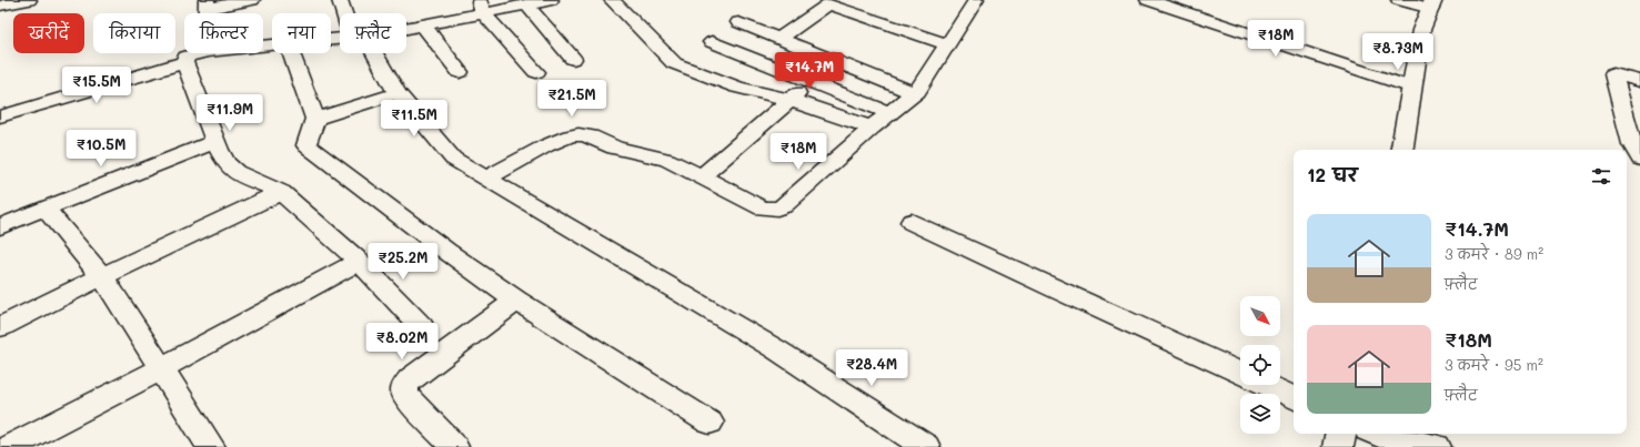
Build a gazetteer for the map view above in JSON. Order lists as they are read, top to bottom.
{
  "north": "bottom right",
  "page": {
    "chip": [
      "खरीदें",
      "किराया",
      "फ़िल्टर",
      "नया",
      "फ़्लैट"
    ],
    "price": [
      "₹18M",
      "₹8.73M",
      "₹14.7M",
      "₹15.5M",
      "₹21.5M",
      "₹11.9M",
      "₹11.5M",
      "₹10.5M",
      "₹18M",
      "₹25.2M",
      "₹8.02M",
      "₹28.4M"
    ],
    "heading": "12 घर",
    "list": [
      {
        "name": "₹14.7M",
        "note": "3 कमरे · 89 m² · फ़्लैट"
      },
      {
        "name": "₹18M",
        "note": "3 कमरे · 95 m² · फ़्लैट"
      }
    ]
  }
}
